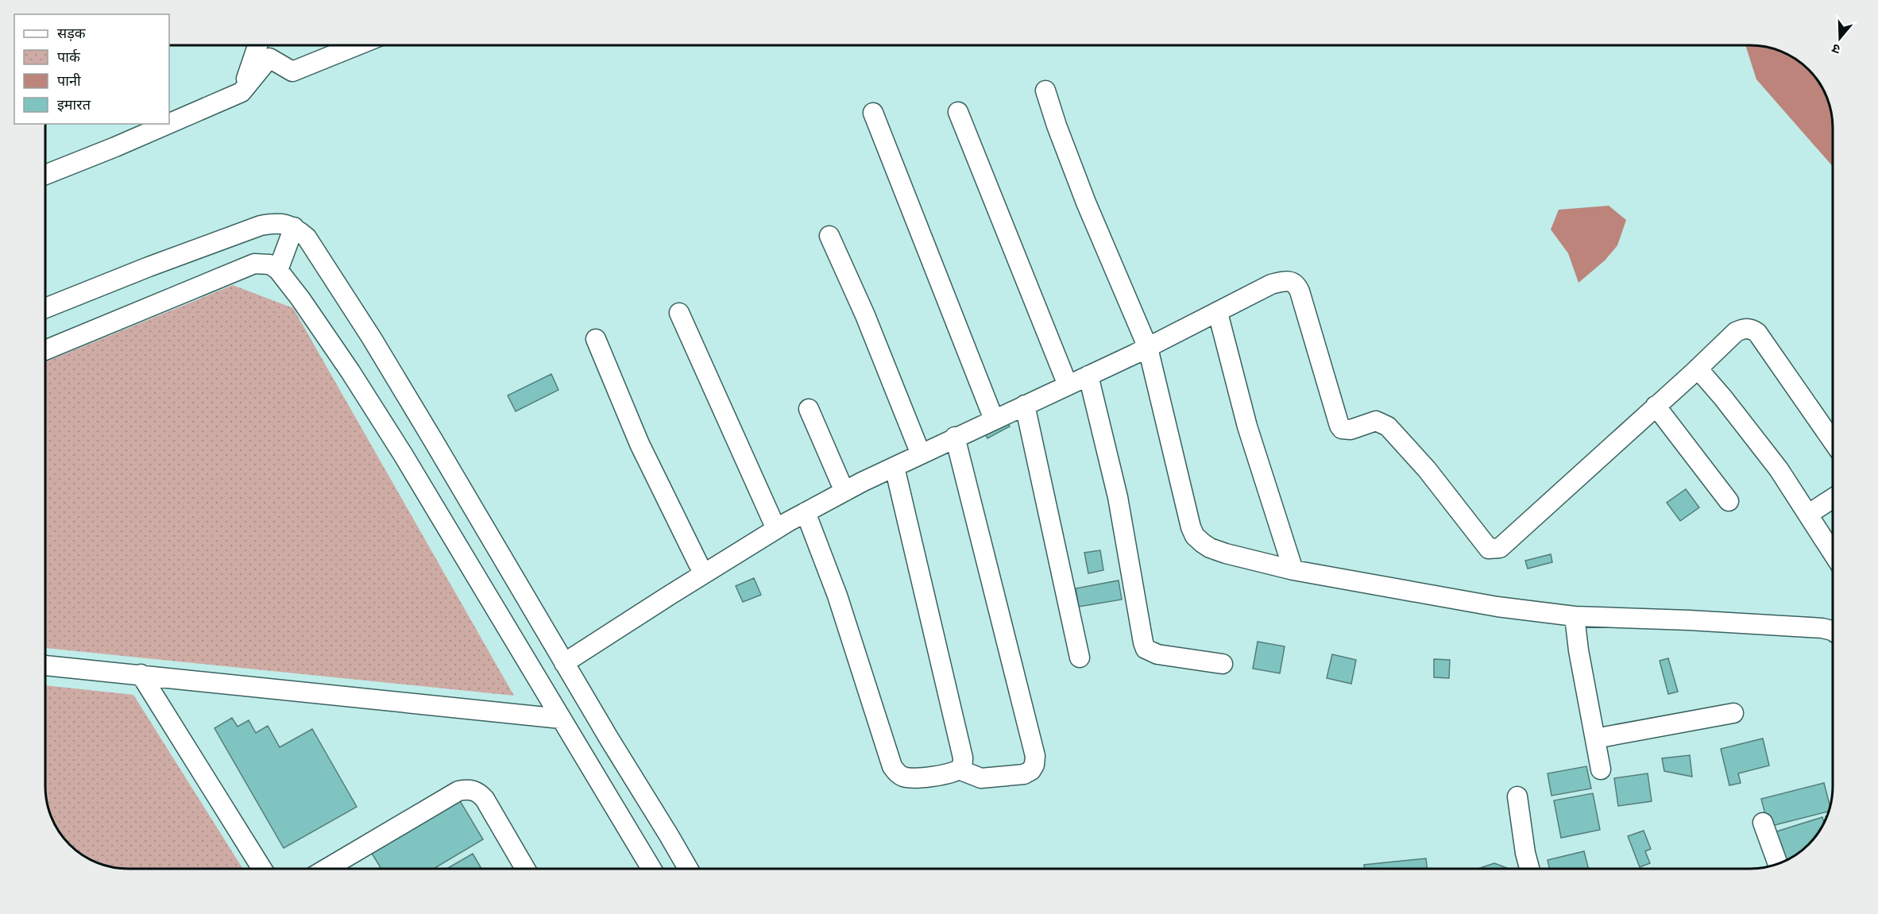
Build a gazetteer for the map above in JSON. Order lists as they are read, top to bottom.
{
  "legend": [
    "सड़क",
    "पार्क",
    "पानी",
    "इमारत"
  ],
  "north": "bottom"
}
